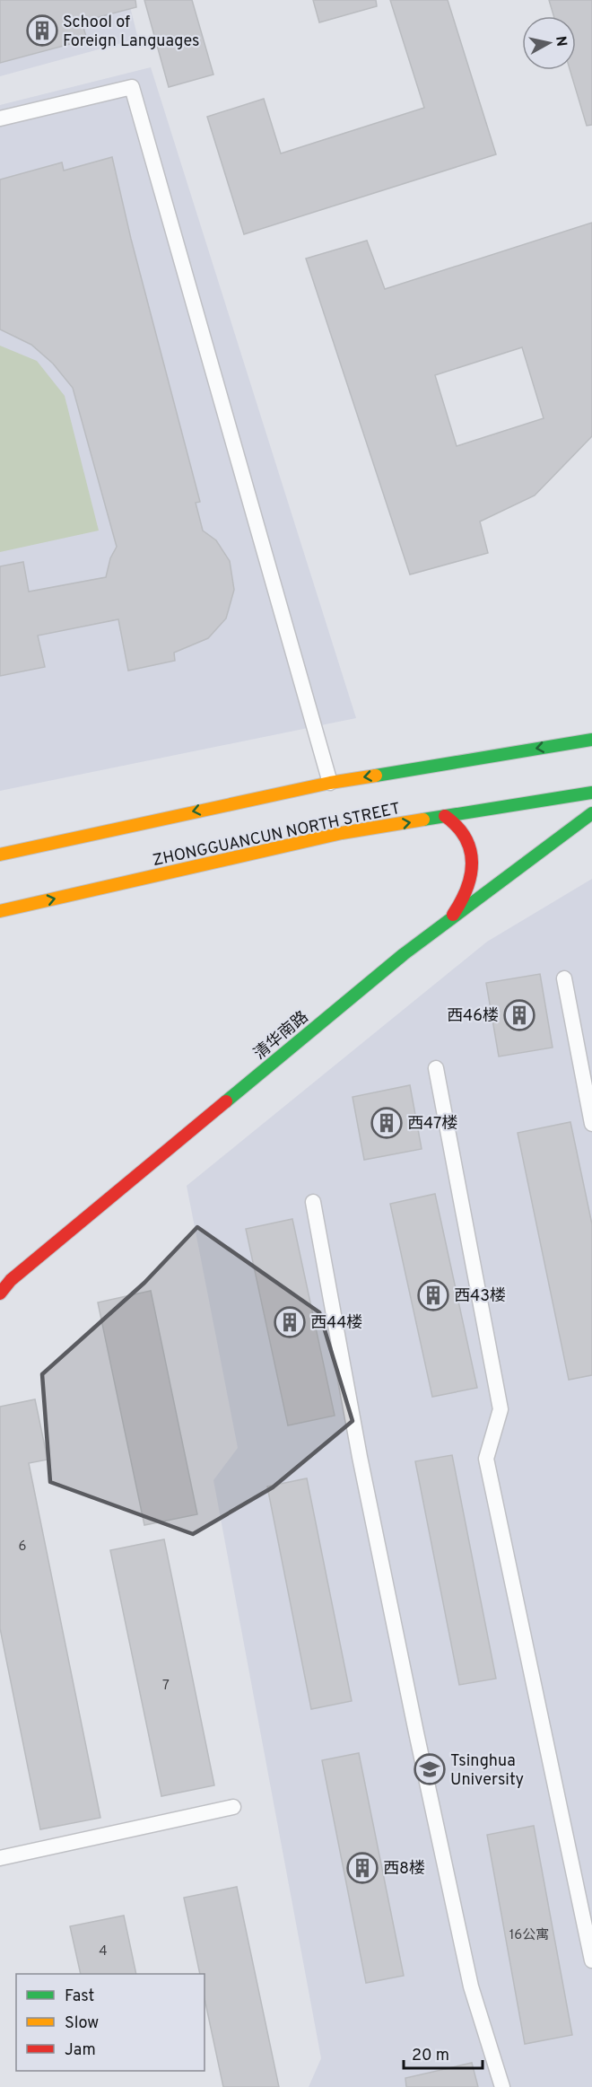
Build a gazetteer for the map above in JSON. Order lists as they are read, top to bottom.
{
  "streets": {
    "main road": ["ZHONGGUANCUN NORTH STREET", "清华南路"]
  },
  "places": {
    "building": [
      "School of Foreign Languages",
      "西46楼",
      "西47楼",
      "西43楼",
      "西44楼",
      "西8楼"
    ],
    "school or university": ["Tsinghua University"]
  },
  "house_numbers": [
    "6",
    "7",
    "16公寓",
    "4"
  ],
  "legend": ["Fast", "Slow", "Jam"],
  "scale_bar": "20 m",
  "north": "right"
}
